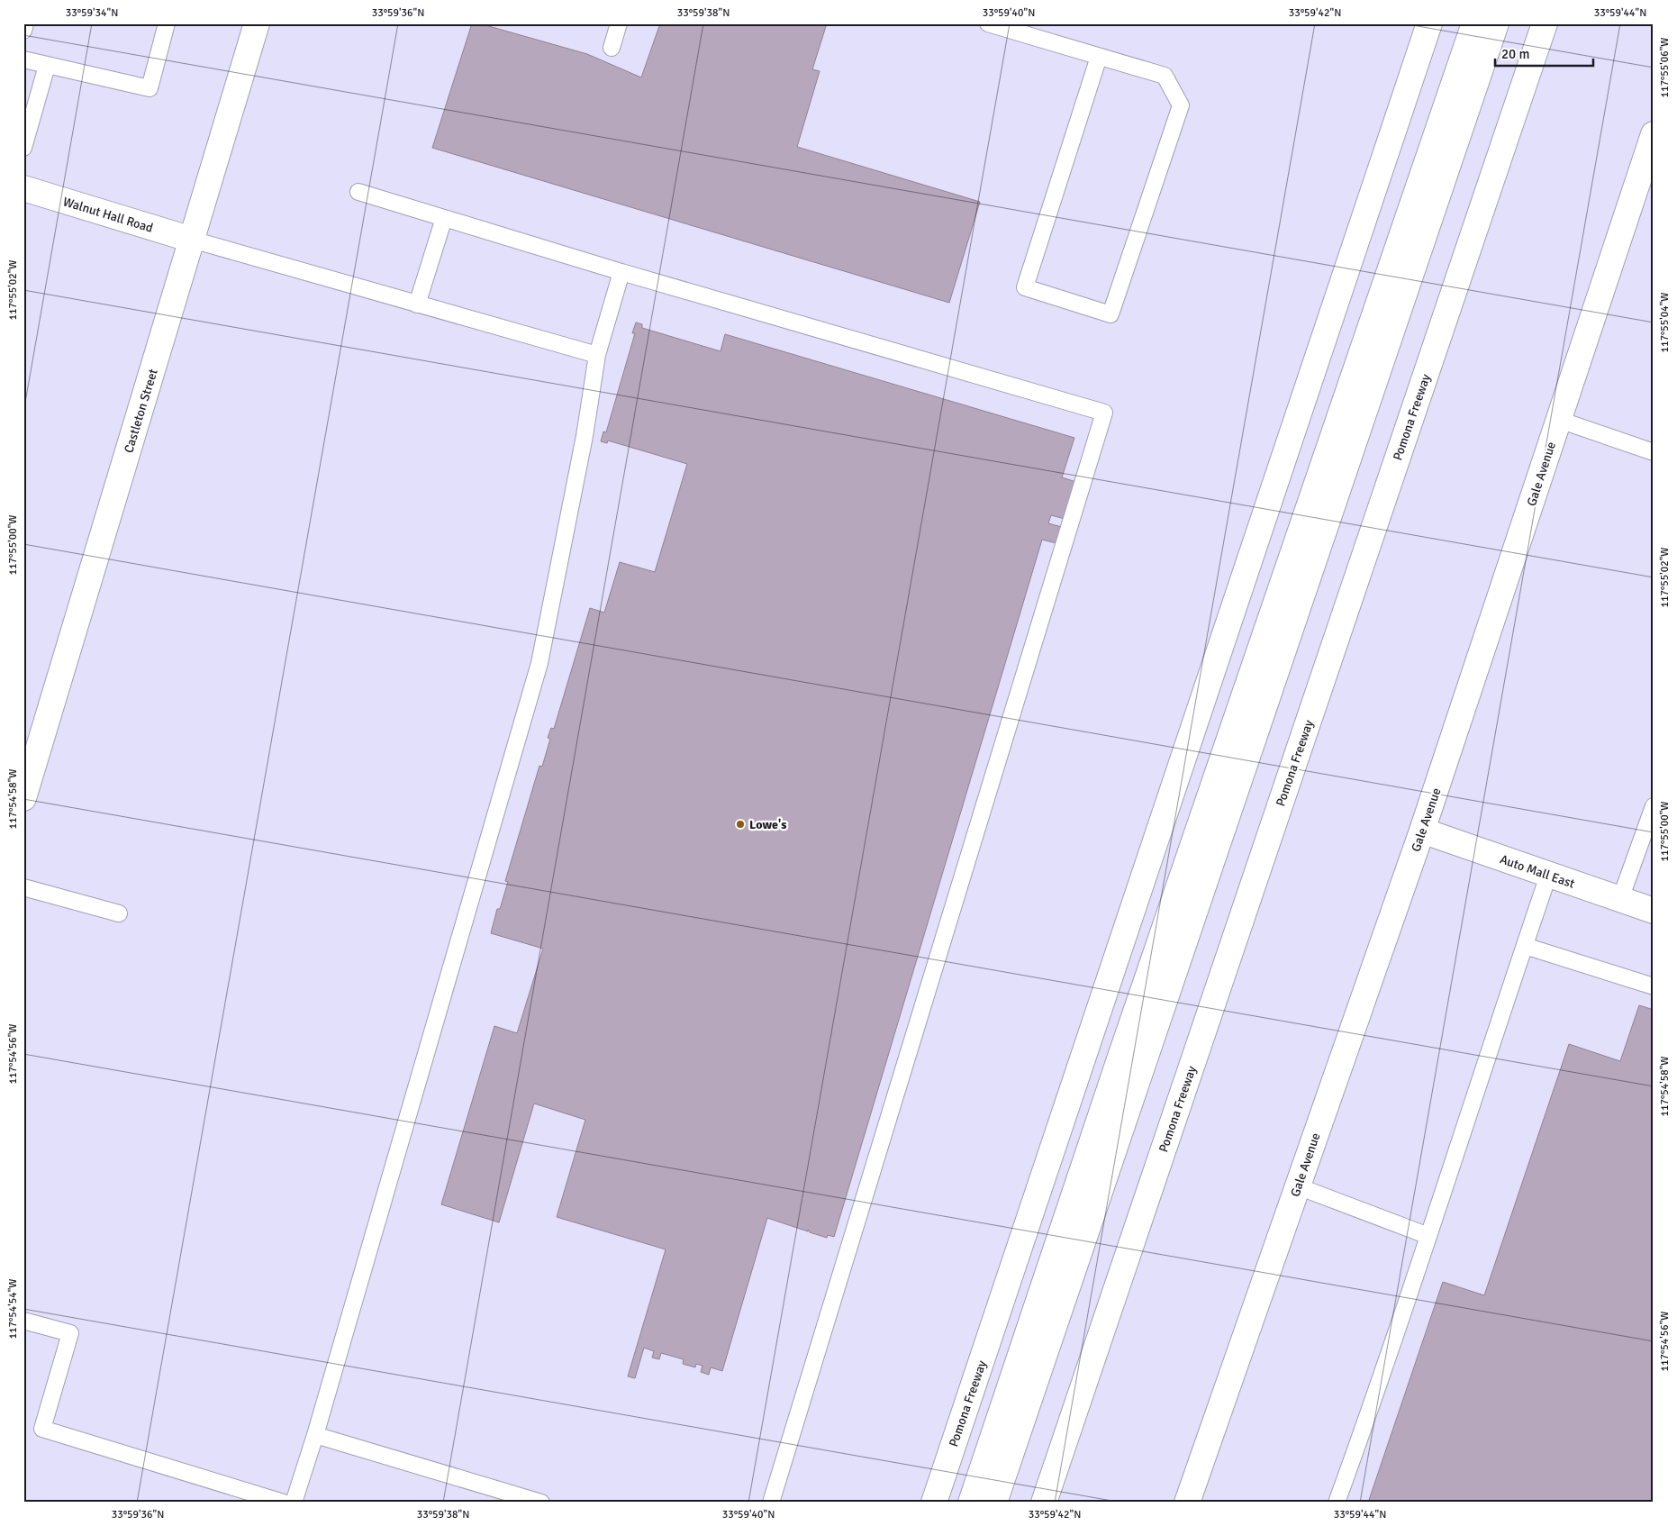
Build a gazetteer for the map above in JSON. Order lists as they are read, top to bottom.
{
  "streets": {
    "main road": [
      "Walnut Hall Road",
      "Castleton Street",
      "Pomona Freeway",
      "Gale Avenue",
      "Auto Mall East"
    ]
  },
  "crossings": [
    ["Walnut Hall Road", "Castleton Street"],
    ["Gale Avenue", "Auto Mall East"]
  ],
  "places": ["Lowe's"],
  "scale_bar": "20 m",
  "coordinates": [
    "33°59'34\"N",
    "33°59'36\"N",
    "33°59'38\"N",
    "33°59'40\"N",
    "33°59'42\"N",
    "33°59'44\"N",
    "117°55'06\"W",
    "117°55'02\"W",
    "117°55'04\"W",
    "117°55'00\"W",
    "117°54'58\"W",
    "117°54'56\"W",
    "117°54'54\"W"
  ]
}
